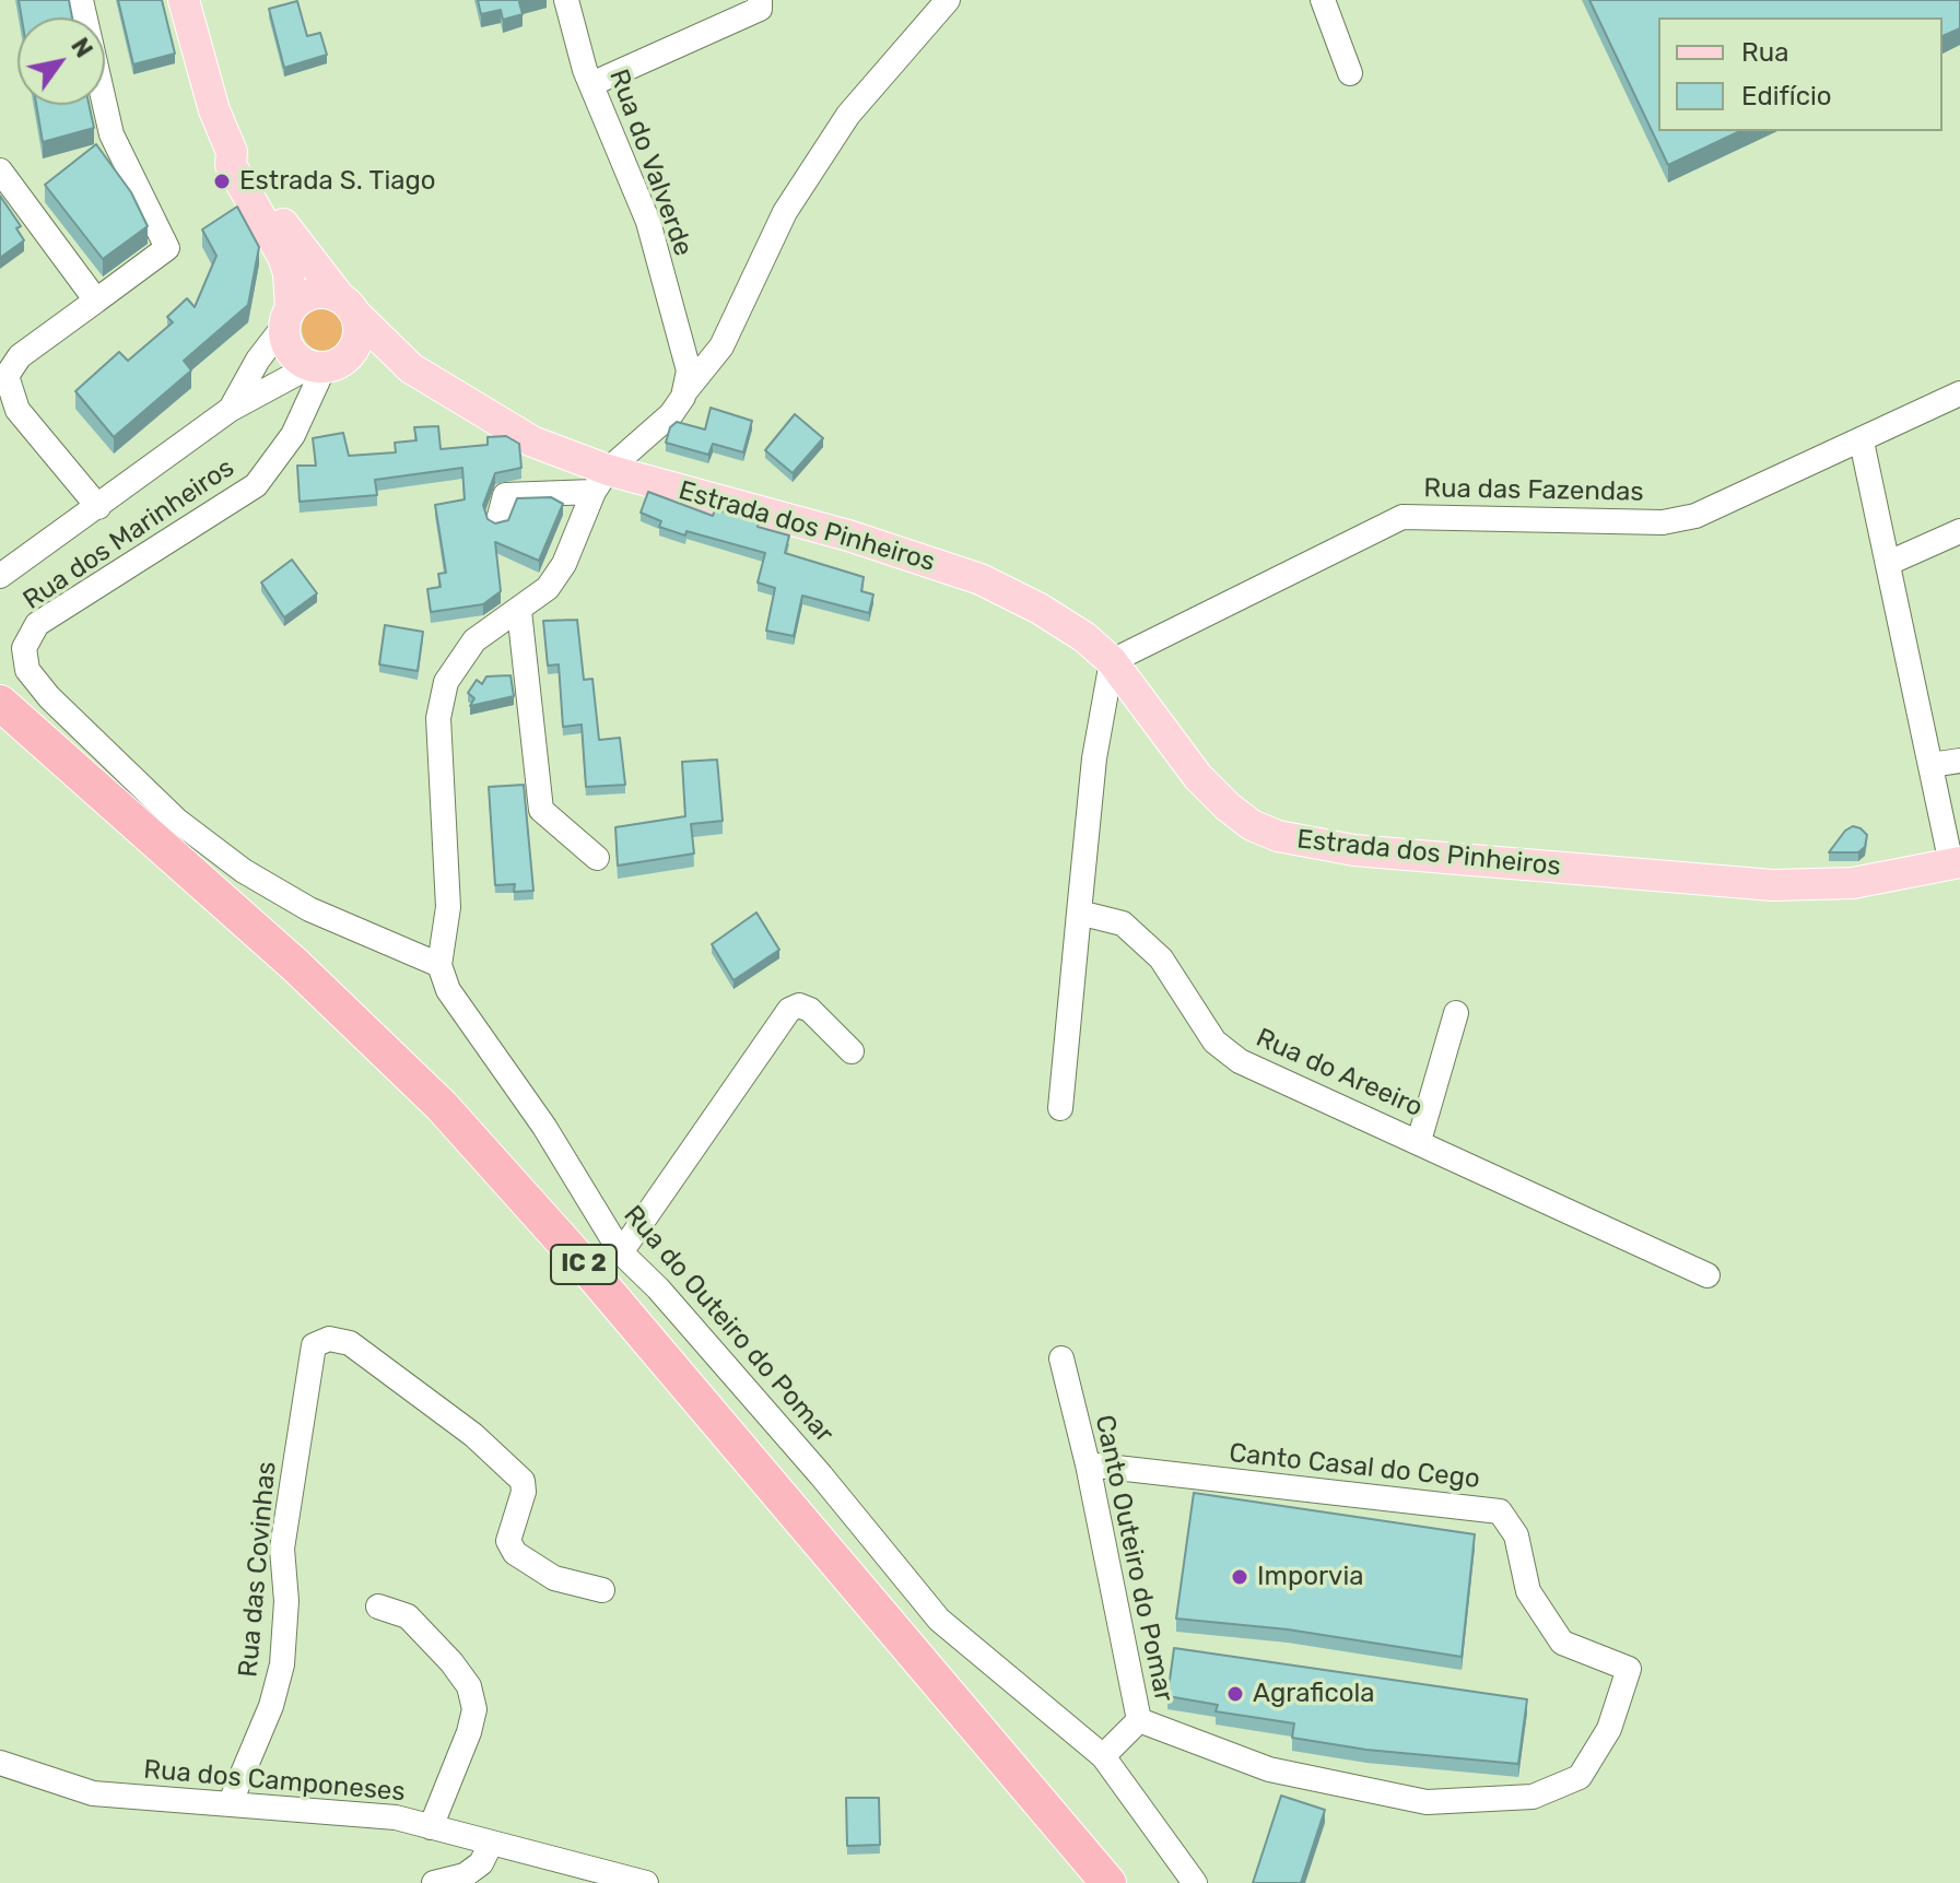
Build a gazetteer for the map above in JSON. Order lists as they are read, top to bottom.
{
  "streets": {
    "highway": ["IC 2"],
    "main road": ["Estrada dos Pinheiros"],
    "street": [
      "Rua do Valverde",
      "Rua das Fazendas",
      "Rua dos Marinheiros",
      "Rua do Areeiro",
      "Rua do Outeiro do Pomar",
      "Canto Casal do Cego",
      "Canto Outeiro do Pomar",
      "Rua das Covinhas",
      "Rua dos Camponeses"
    ]
  },
  "crossings": [
    ["Rua das Fazendas", "Estrada dos Pinheiros"],
    ["Estrada dos Pinheiros", "Rua dos Marinheiros"],
    ["Rua dos Marinheiros", "Rua do Outeiro do Pomar"],
    ["Rua do Outeiro do Pomar", "Canto Outeiro do Pomar"],
    ["Canto Casal do Cego", "Canto Outeiro do Pomar"],
    ["Rua das Covinhas", "Rua dos Camponeses"]
  ],
  "places": ["Estrada S. Tiago", "Imporvia", "Agraficola"],
  "legend": ["Rua", "Edifício"],
  "north": "top right"
}
